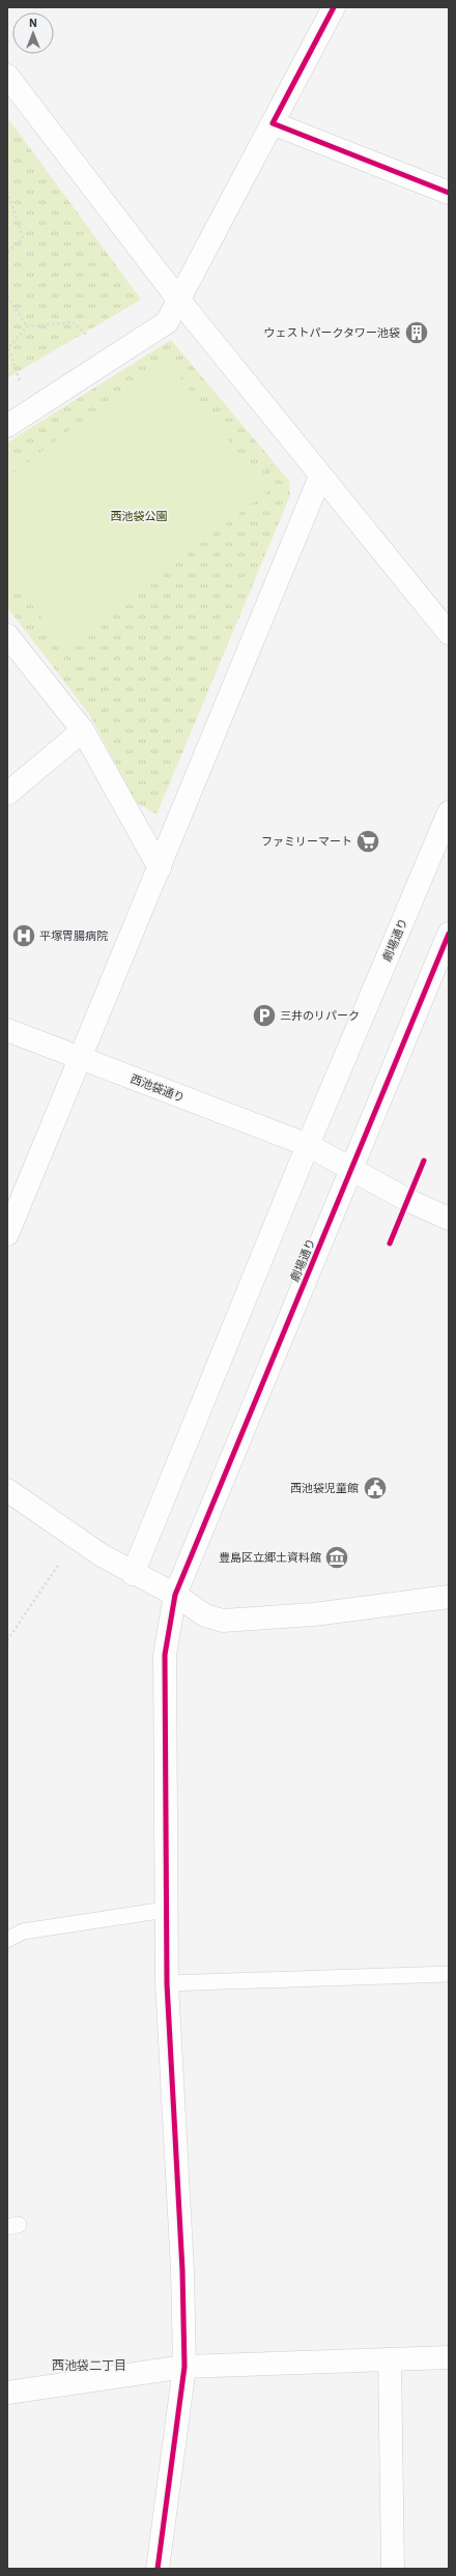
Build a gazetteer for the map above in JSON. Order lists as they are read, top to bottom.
{
  "streets": {
    "street": ["劇場通り", "西池袋通り"]
  },
  "crossings": [
    ["劇場通り", "西池袋通り"]
  ],
  "districts": ["西池袋二丁目"],
  "parks": ["西池袋公園"],
  "places": {
    "building": ["ウェストパークタワー池袋"],
    "supermarket": ["ファミリーマート"],
    "hospital": ["平塚胃腸病院"],
    "parking": ["三井のリパーク"],
    "public building": ["西池袋児童館"],
    "museum": ["豊島区立郷土資料館"]
  },
  "north": "top"
}
